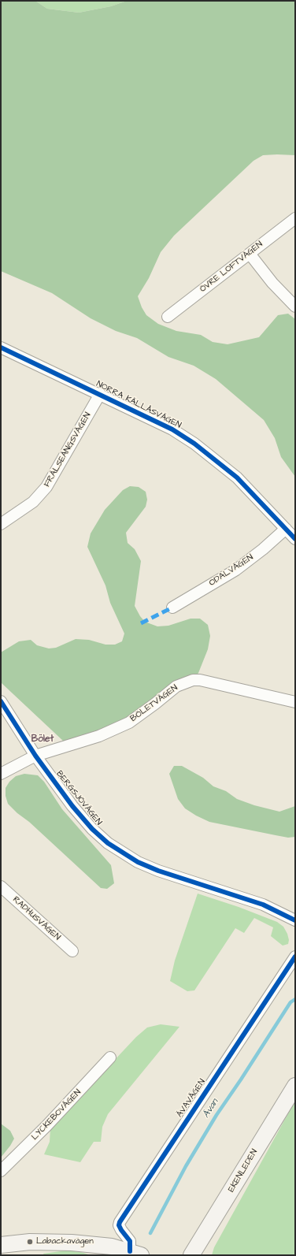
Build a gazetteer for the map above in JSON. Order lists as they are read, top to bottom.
{
  "streets": {
    "street": [
      "ÖVRE LOFTVÄGEN",
      "NORRA KÄLLÅSVÄGEN",
      "FRÄLSEÄNGSVÄGEN",
      "ODALVÄGEN",
      "BÖLETVÄGEN",
      "BERGSJÖVÄGEN",
      "RADHUSVÄGEN",
      "ÄVAVÄGEN",
      "LYCKEBOVÄGEN",
      "EKENLEDEN"
    ]
  },
  "crossings": [
    ["NORRA KÄLLÅSVÄGEN", "FRÄLSEÄNGSVÄGEN"],
    ["NORRA KÄLLÅSVÄGEN", "ODALVÄGEN"],
    ["BÖLETVÄGEN", "BERGSJÖVÄGEN"]
  ],
  "districts": ["Bölet"],
  "water": ["Ävan"],
  "places": ["Labackavägen"]
}
